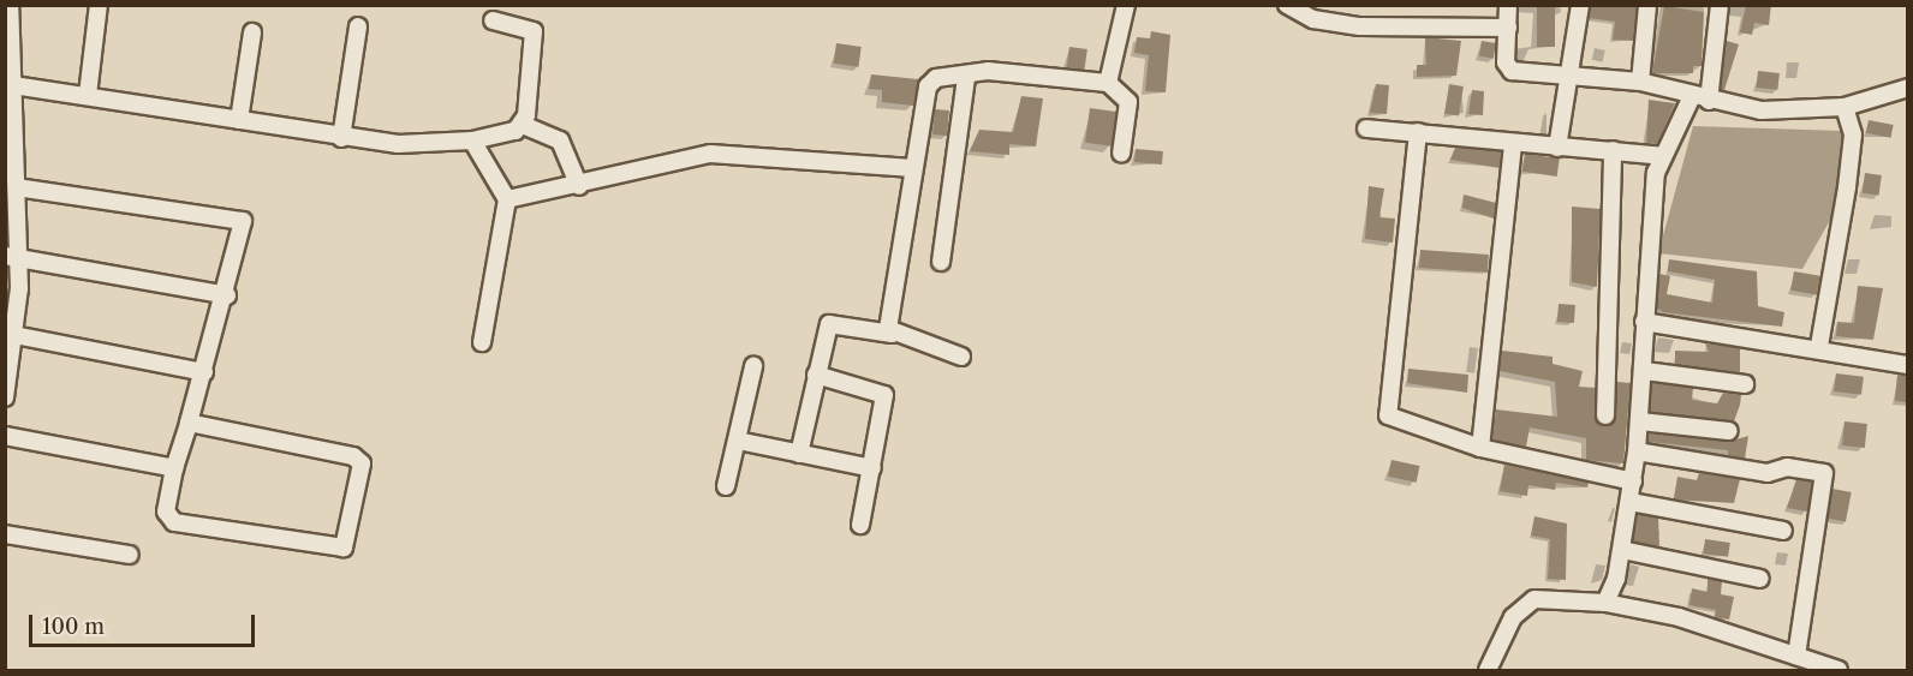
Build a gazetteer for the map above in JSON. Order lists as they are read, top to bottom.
{
  "scale_bar": "100 m"
}
